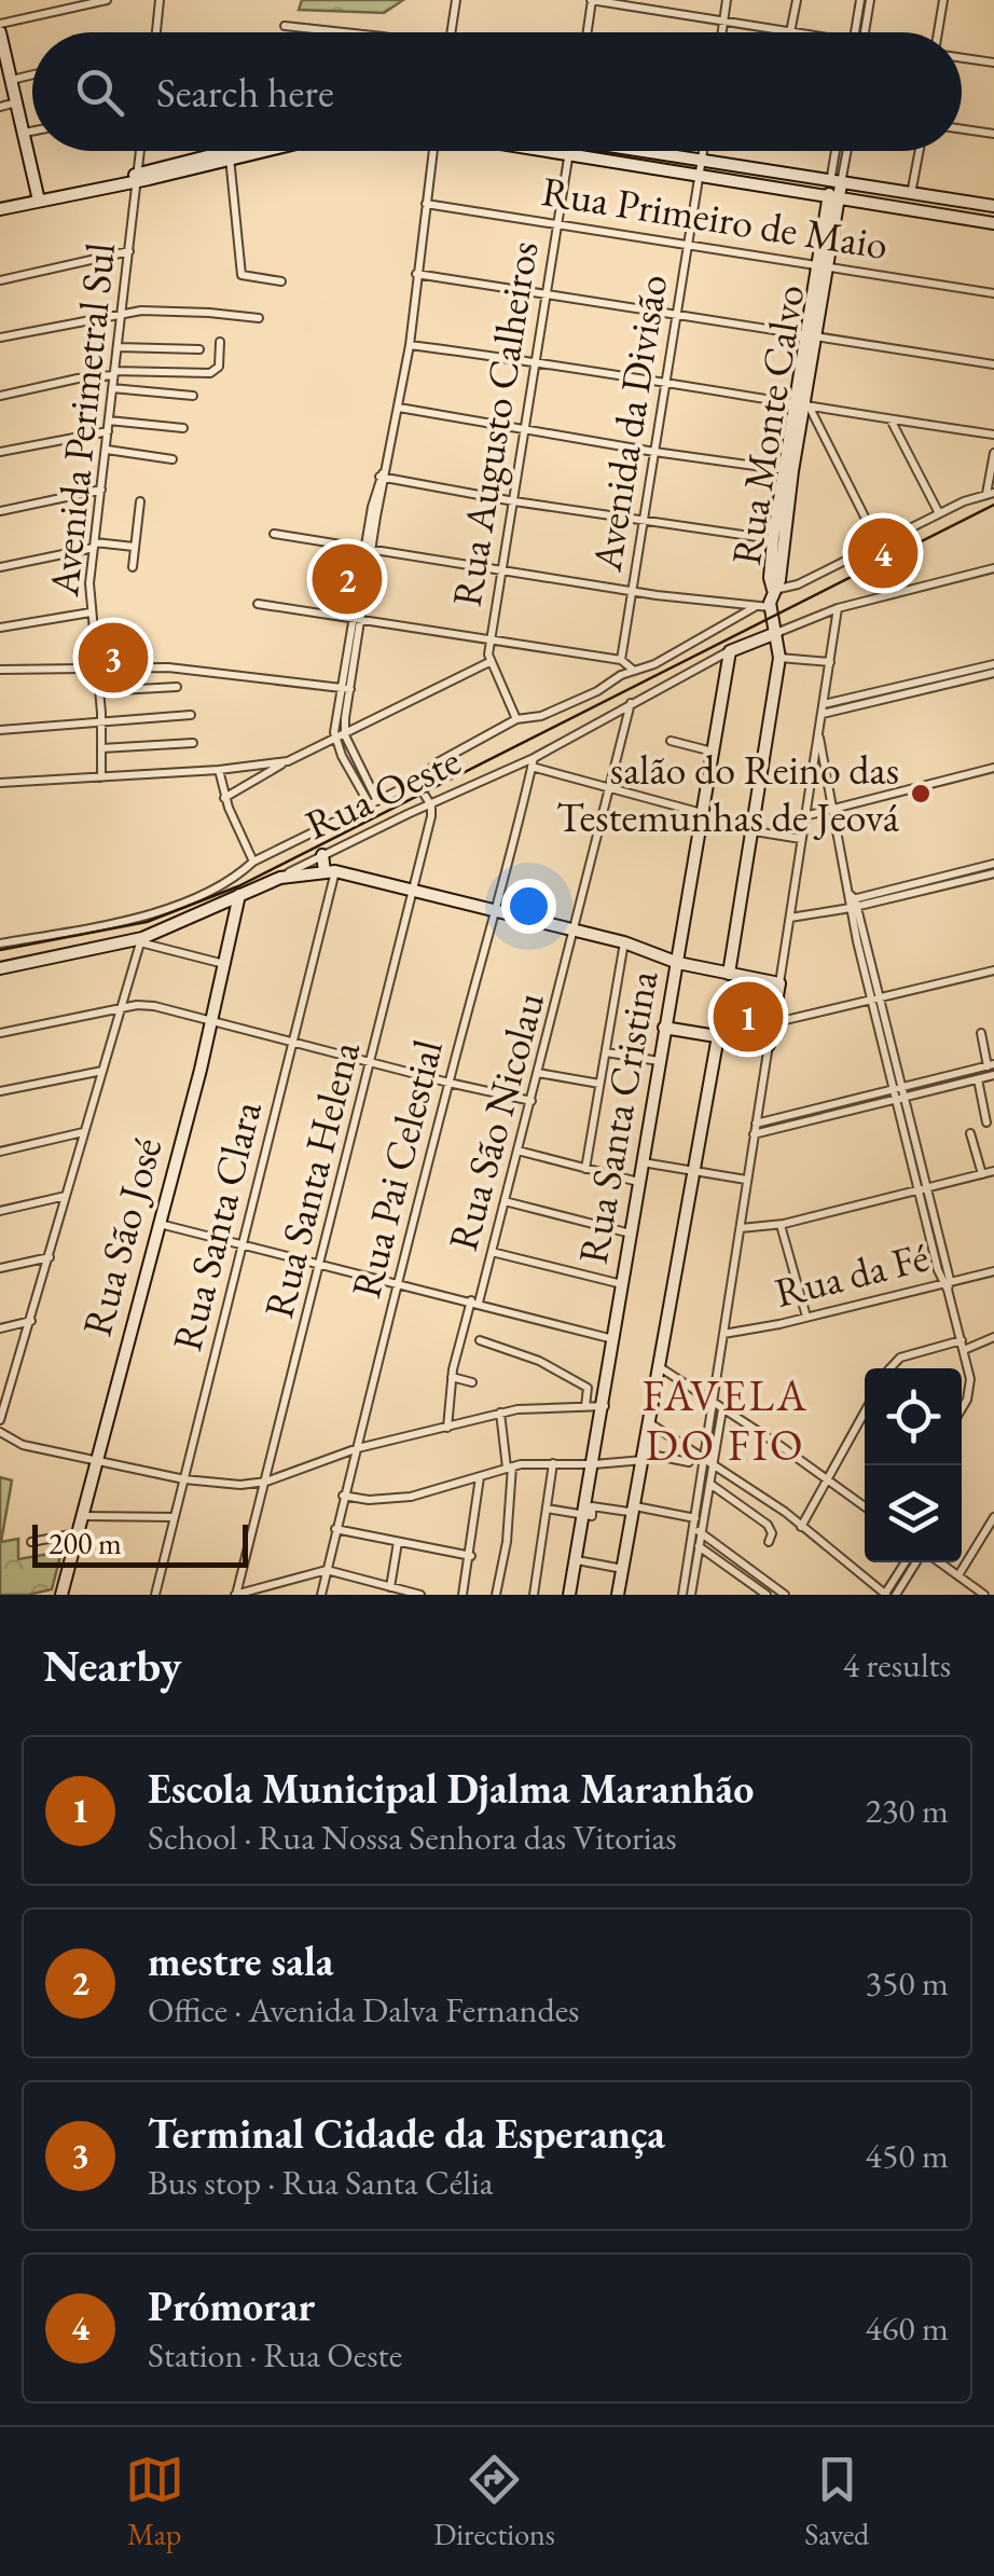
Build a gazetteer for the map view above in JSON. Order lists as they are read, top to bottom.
{
  "streets": {
    "main road": [
      "Rua Monte Calvo",
      "Rua Oeste",
      "Rua Santa Cristina",
      "Rua São José"
    ],
    "street": [
      "Rua Primeiro de Maio",
      "Avenida Perimetral Sul",
      "Avenida da Divisão",
      "Rua Augusto Calheiros",
      "Rua São Nicolau",
      "Rua Pai Celestial",
      "Rua Santa Helena",
      "Rua Santa Clara",
      "Rua da Fé"
    ]
  },
  "crossings": [
    ["Rua Primeiro de Maio", "Avenida da Divisão"],
    ["Rua Primeiro de Maio", "Rua Augusto Calheiros"],
    ["Rua Primeiro de Maio", "Rua Monte Calvo"],
    ["Avenida da Divisão", "Rua Oeste"],
    ["Rua Augusto Calheiros", "Rua Oeste"],
    ["Rua Oeste", "Rua Santa Cristina"],
    ["Rua Oeste", "Rua São Nicolau"],
    ["Rua Oeste", "Rua Pai Celestial"],
    ["Rua Oeste", "Rua Santa Helena"],
    ["Rua Oeste", "Rua São José"]
  ],
  "districts": ["FAVELA DO FIO"],
  "places": ["salão do Reino das Testemunhas de Jeová"],
  "scale_bar": "200 m",
  "page": {
    "search": "Search here",
    "pins": [
      "4",
      "2",
      "3",
      "1"
    ],
    "scale": "200 m",
    "heading": ["Nearby", "4 results"],
    "list": [
      {
        "mark": "1",
        "name": "Escola Municipal Djalma Maranhão",
        "note": "School · Rua Nossa Senhora das Vitorias",
        "value": "230 m"
      },
      {
        "mark": "2",
        "name": "mestre sala",
        "note": "Office · Avenida Dalva Fernandes",
        "value": "350 m"
      },
      {
        "mark": "3",
        "name": "Terminal Cidade da Esperança",
        "note": "Bus stop · Rua Santa Célia",
        "value": "450 m"
      },
      {
        "mark": "4",
        "name": "Prómorar",
        "note": "Station · Rua Oeste",
        "value": "460 m"
      }
    ],
    "nav": ["Map", "Directions", "Saved"]
  }
}
